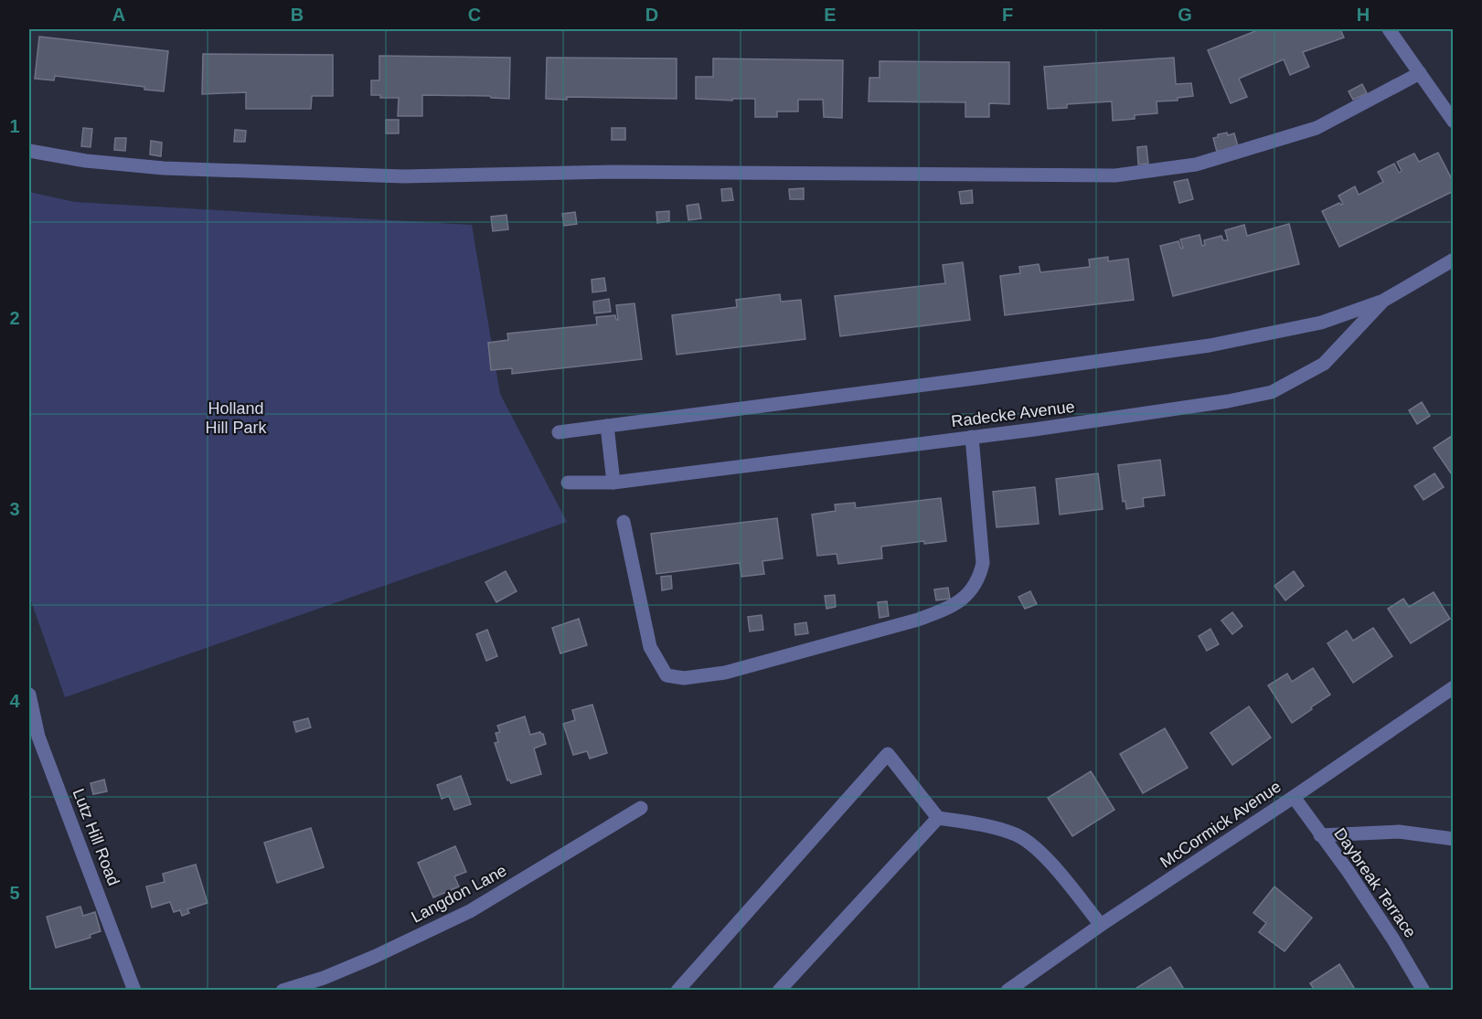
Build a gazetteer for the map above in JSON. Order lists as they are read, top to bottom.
{
  "streets": {
    "street": [
      "Radecke Avenue",
      "McCormick Avenue",
      "Lutz Hill Road",
      "Daybreak Terrace",
      "Langdon Lane"
    ]
  },
  "crossings": [
    ["McCormick Avenue", "Daybreak Terrace"]
  ],
  "parks": ["Holland Hill Park"],
  "grid": {
    "columns": [
      "A",
      "B",
      "C",
      "D",
      "E",
      "F",
      "G",
      "H"
    ],
    "rows": [
      "1",
      "2",
      "3",
      "4",
      "5"
    ]
  }
}
